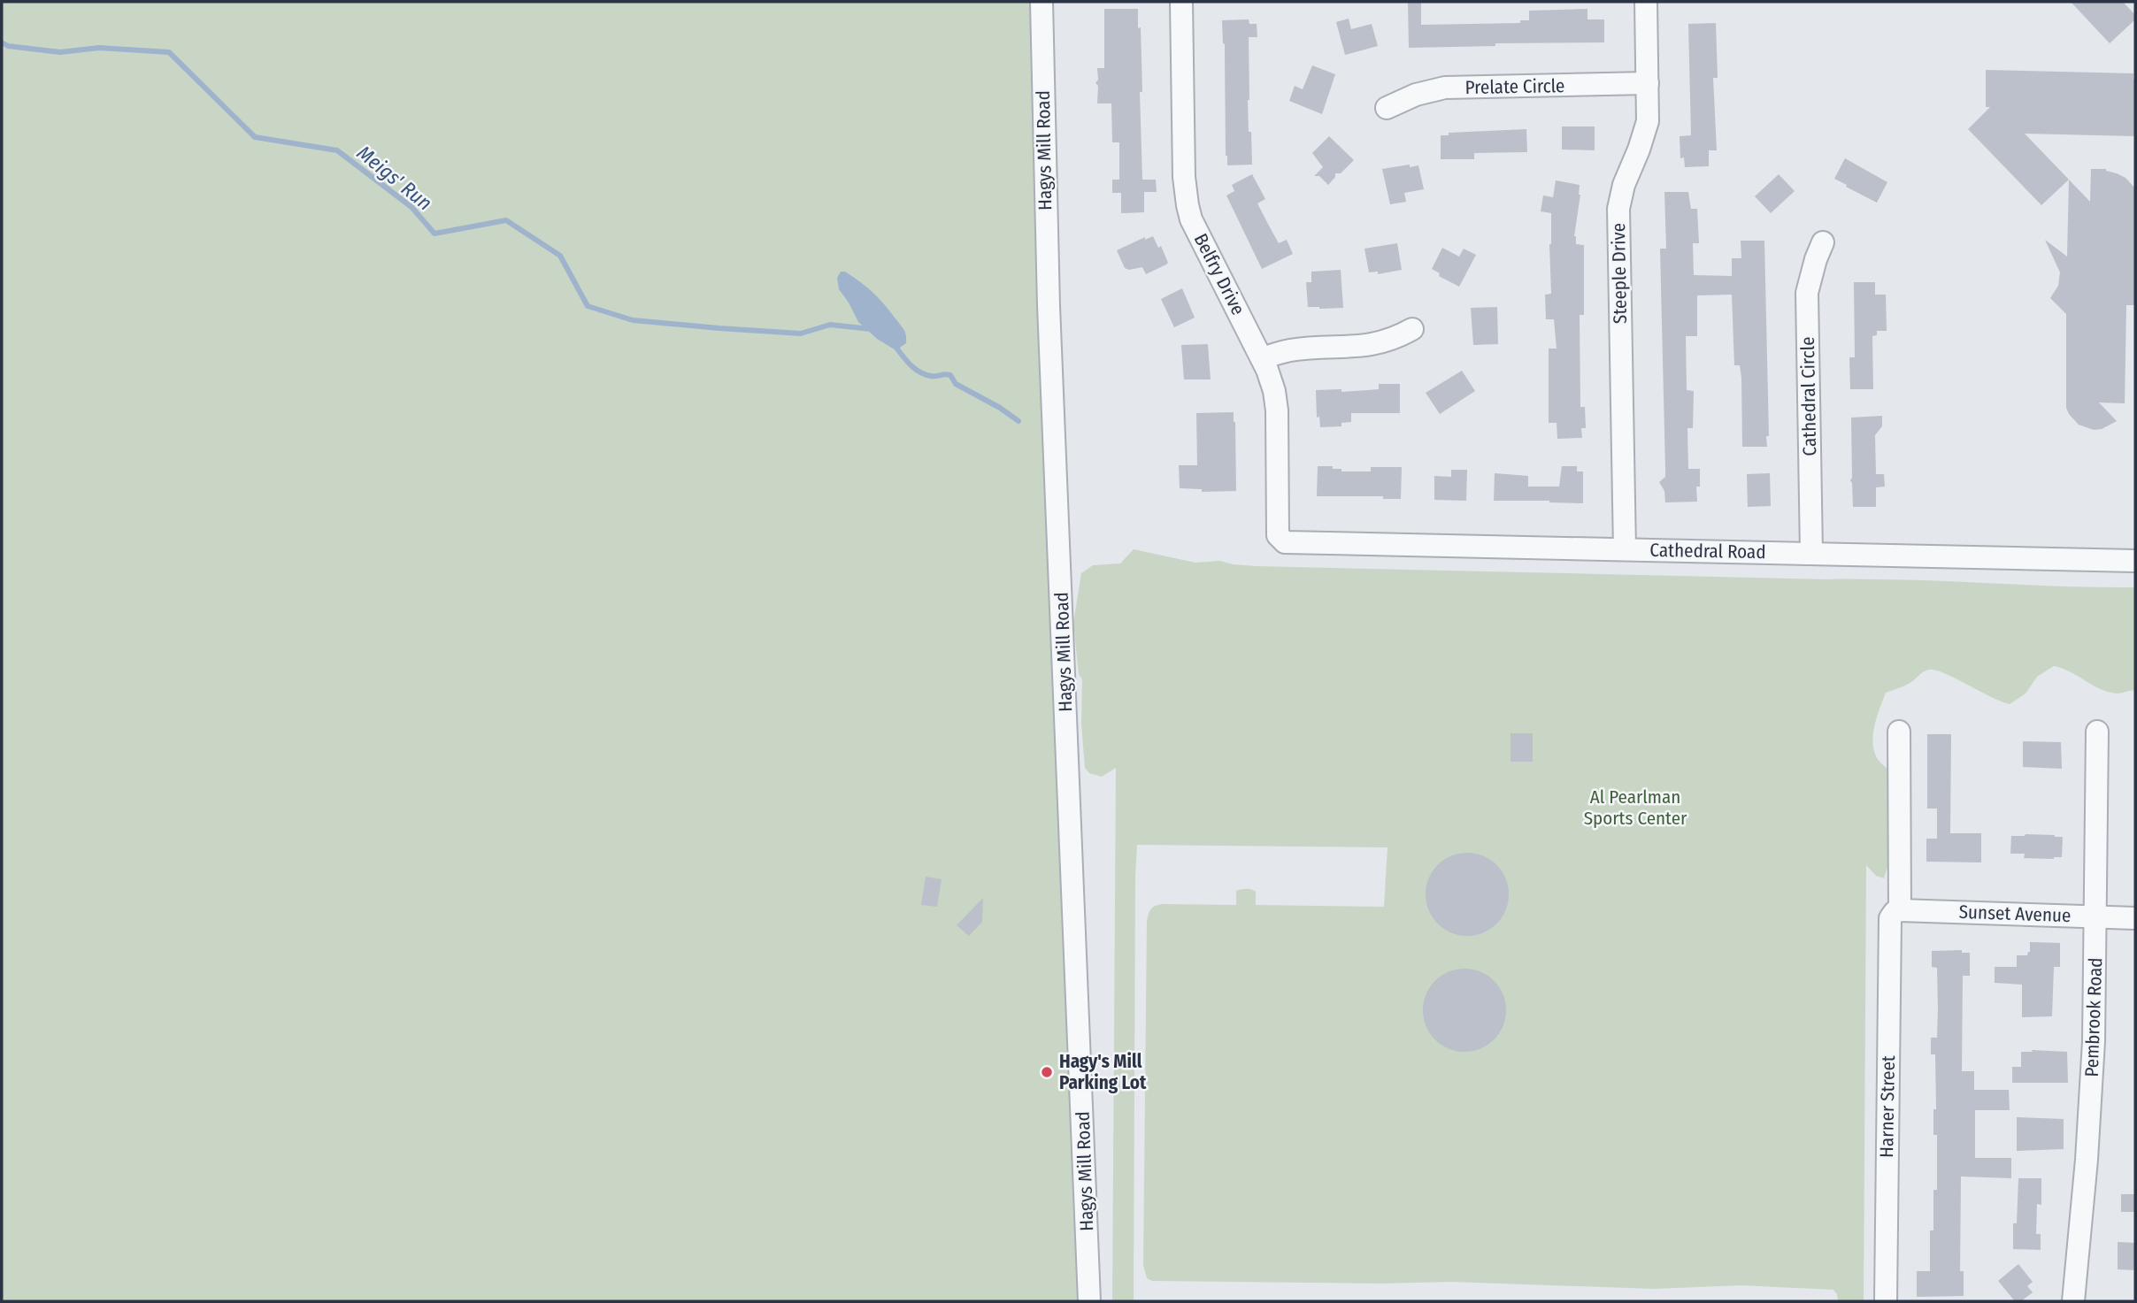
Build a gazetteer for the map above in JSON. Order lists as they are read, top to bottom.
{
  "streets": {
    "street": [
      "Prelate Circle",
      "Hagys Mill Road",
      "Steeple Drive",
      "Belfry Drive",
      "Cathedral Circle",
      "Cathedral Road",
      "Sunset Avenue",
      "Pembrook Road",
      "Harner Street"
    ]
  },
  "crossings": [
    ["Prelate Circle", "Steeple Drive"],
    ["Steeple Drive", "Cathedral Road"],
    ["Belfry Drive", "Cathedral Road"],
    ["Cathedral Circle", "Cathedral Road"],
    ["Sunset Avenue", "Pembrook Road"],
    ["Sunset Avenue", "Harner Street"]
  ],
  "water": ["Meigs' Run"],
  "parks": ["Al Pearlman Sports Center"],
  "places": ["Hagy's Mill Parking Lot"]
}
